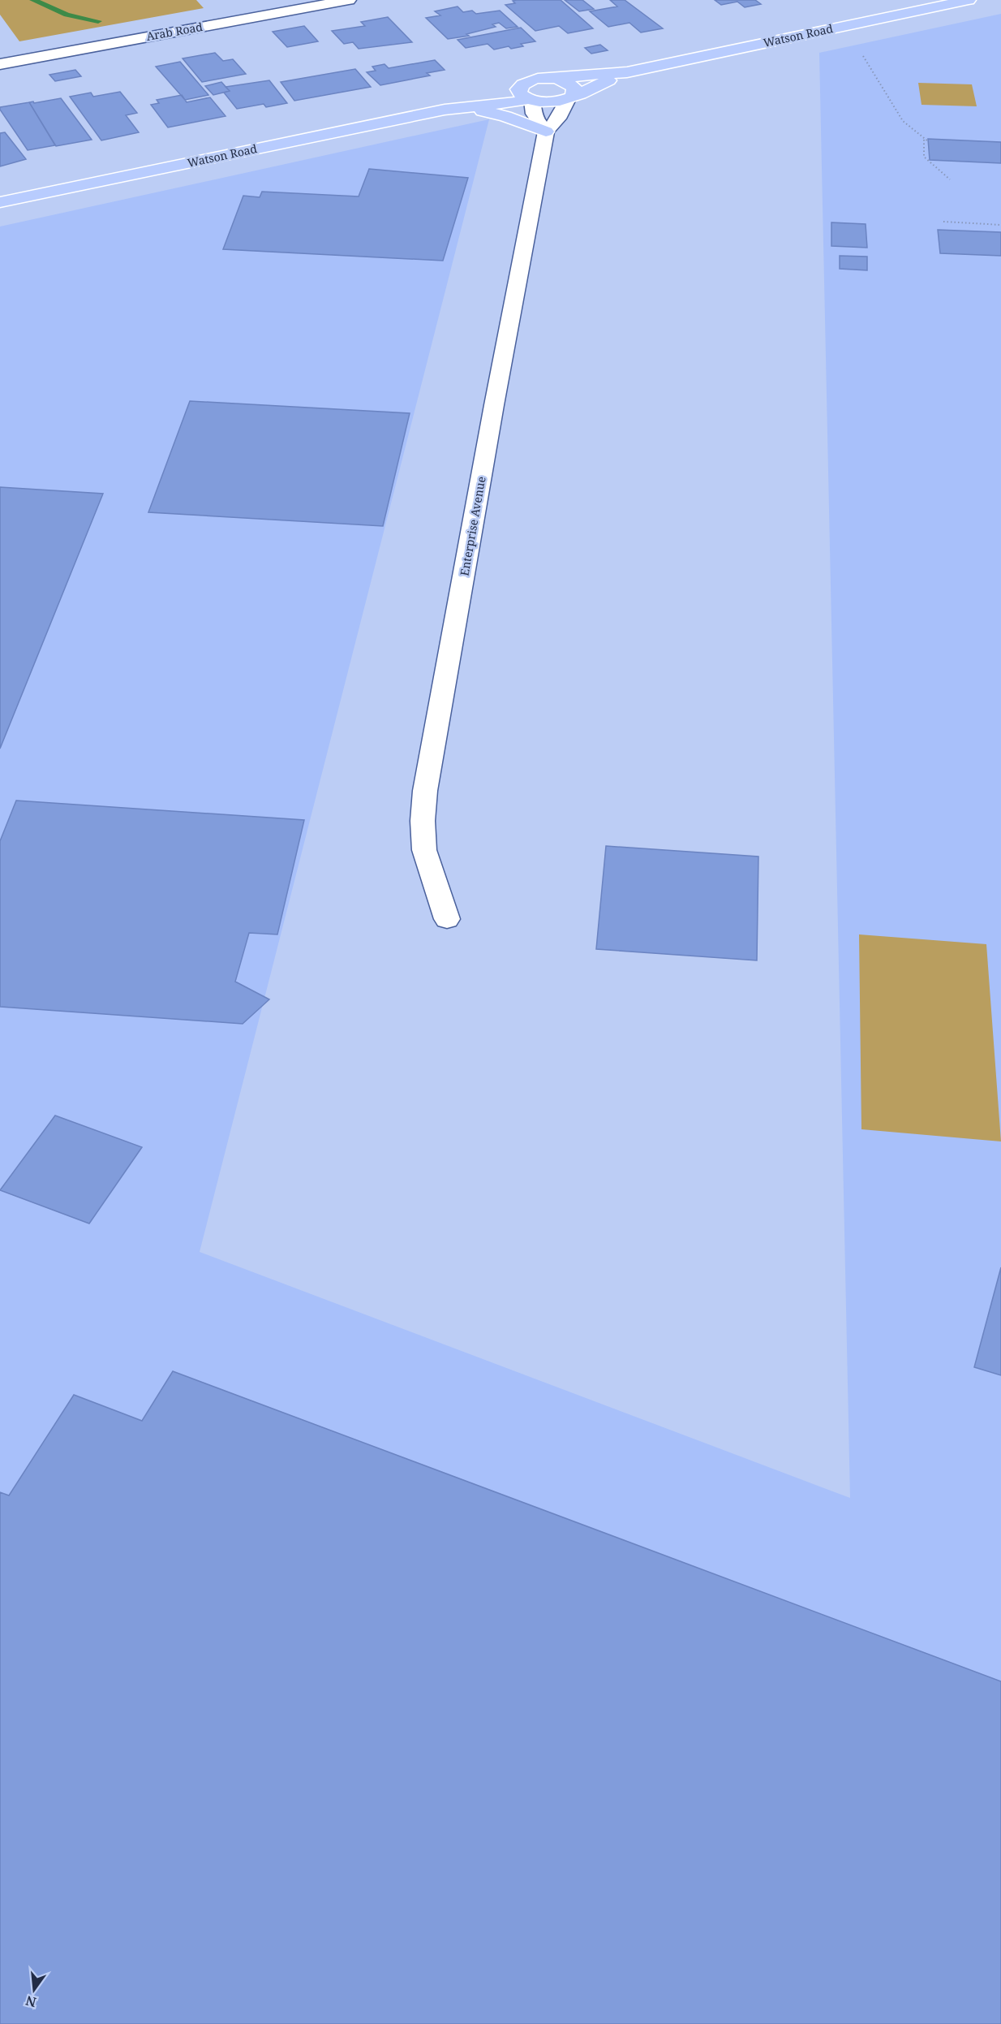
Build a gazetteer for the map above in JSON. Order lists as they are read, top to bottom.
{
  "streets": {
    "main road": ["Watson Road"],
    "street": ["Arab Road", "Enterprise Avenue"]
  },
  "crossings": [
    ["Watson Road", "Enterprise Avenue"]
  ],
  "north": "bottom"
}
